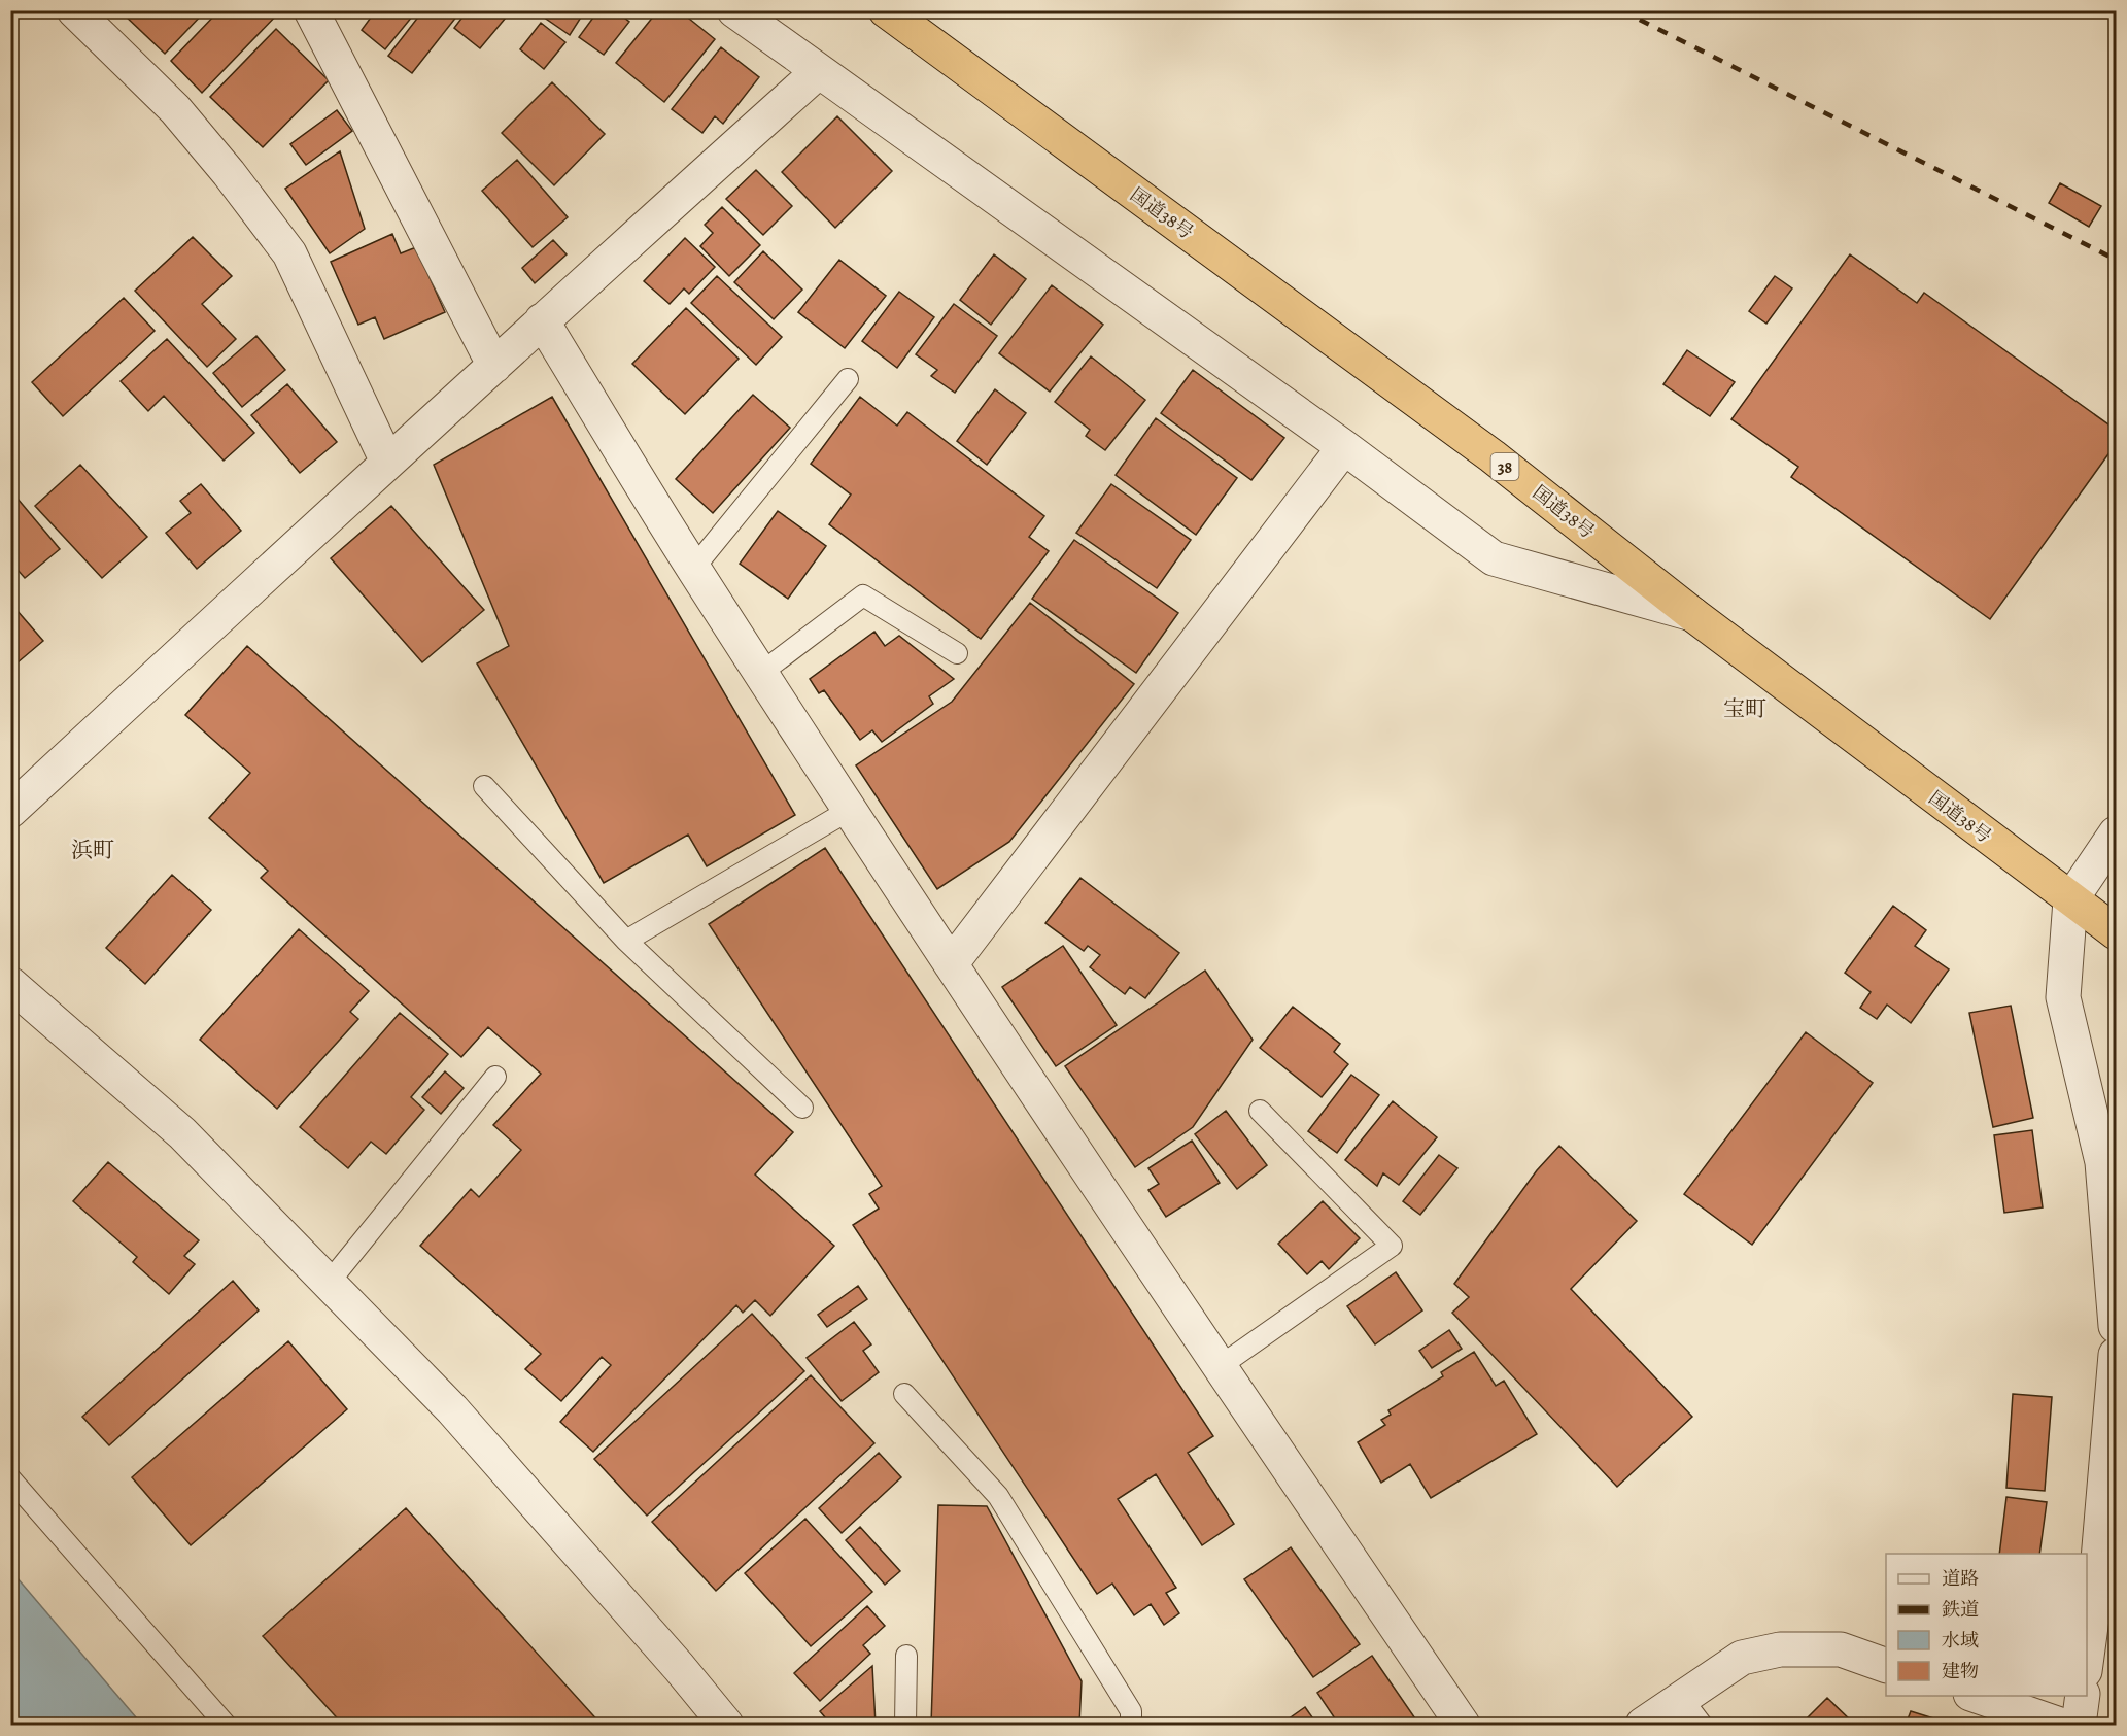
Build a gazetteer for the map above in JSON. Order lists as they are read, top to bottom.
{
  "streets": {
    "highway": ["国道38号", "38"]
  },
  "districts": ["宝町", "浜町"],
  "legend": [
    "道路",
    "鉄道",
    "水域",
    "建物"
  ]
}
